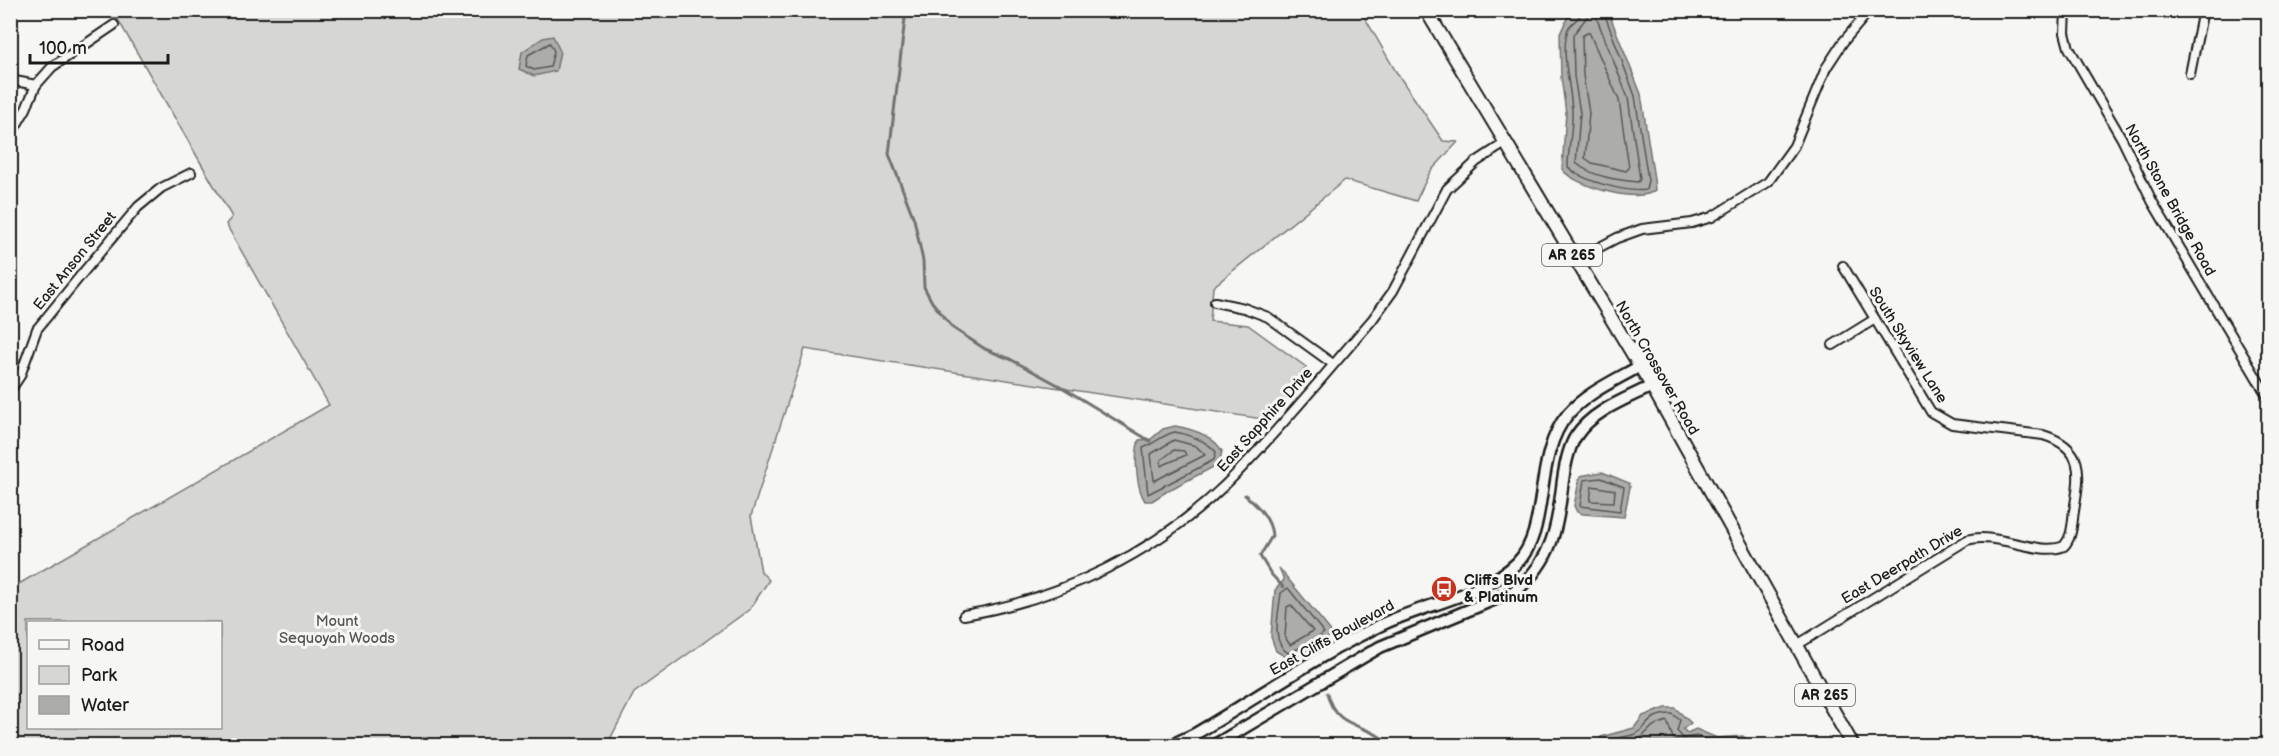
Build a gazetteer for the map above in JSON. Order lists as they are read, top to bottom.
{
  "streets": {
    "main road": ["AR 265", "North Crossover Road"],
    "street": [
      "North Stone Bridge Road",
      "East Anson Street",
      "South Skyview Lane",
      "East Sapphire Drive",
      "East Deerpath Drive",
      "East Cliffs Boulevard"
    ]
  },
  "crossings": [
    ["South Skyview Lane", "East Deerpath Drive"],
    ["North Crossover Road", "East Sapphire Drive"],
    ["North Crossover Road", "East Deerpath Drive"],
    ["North Crossover Road", "East Cliffs Boulevard"]
  ],
  "parks": ["Mount Sequoyah Woods"],
  "places": {
    "bus stop": ["Cliffs Blvd & Platinum"]
  },
  "legend": ["Road", "Park", "Water"],
  "scale_bar": "100 m"
}
